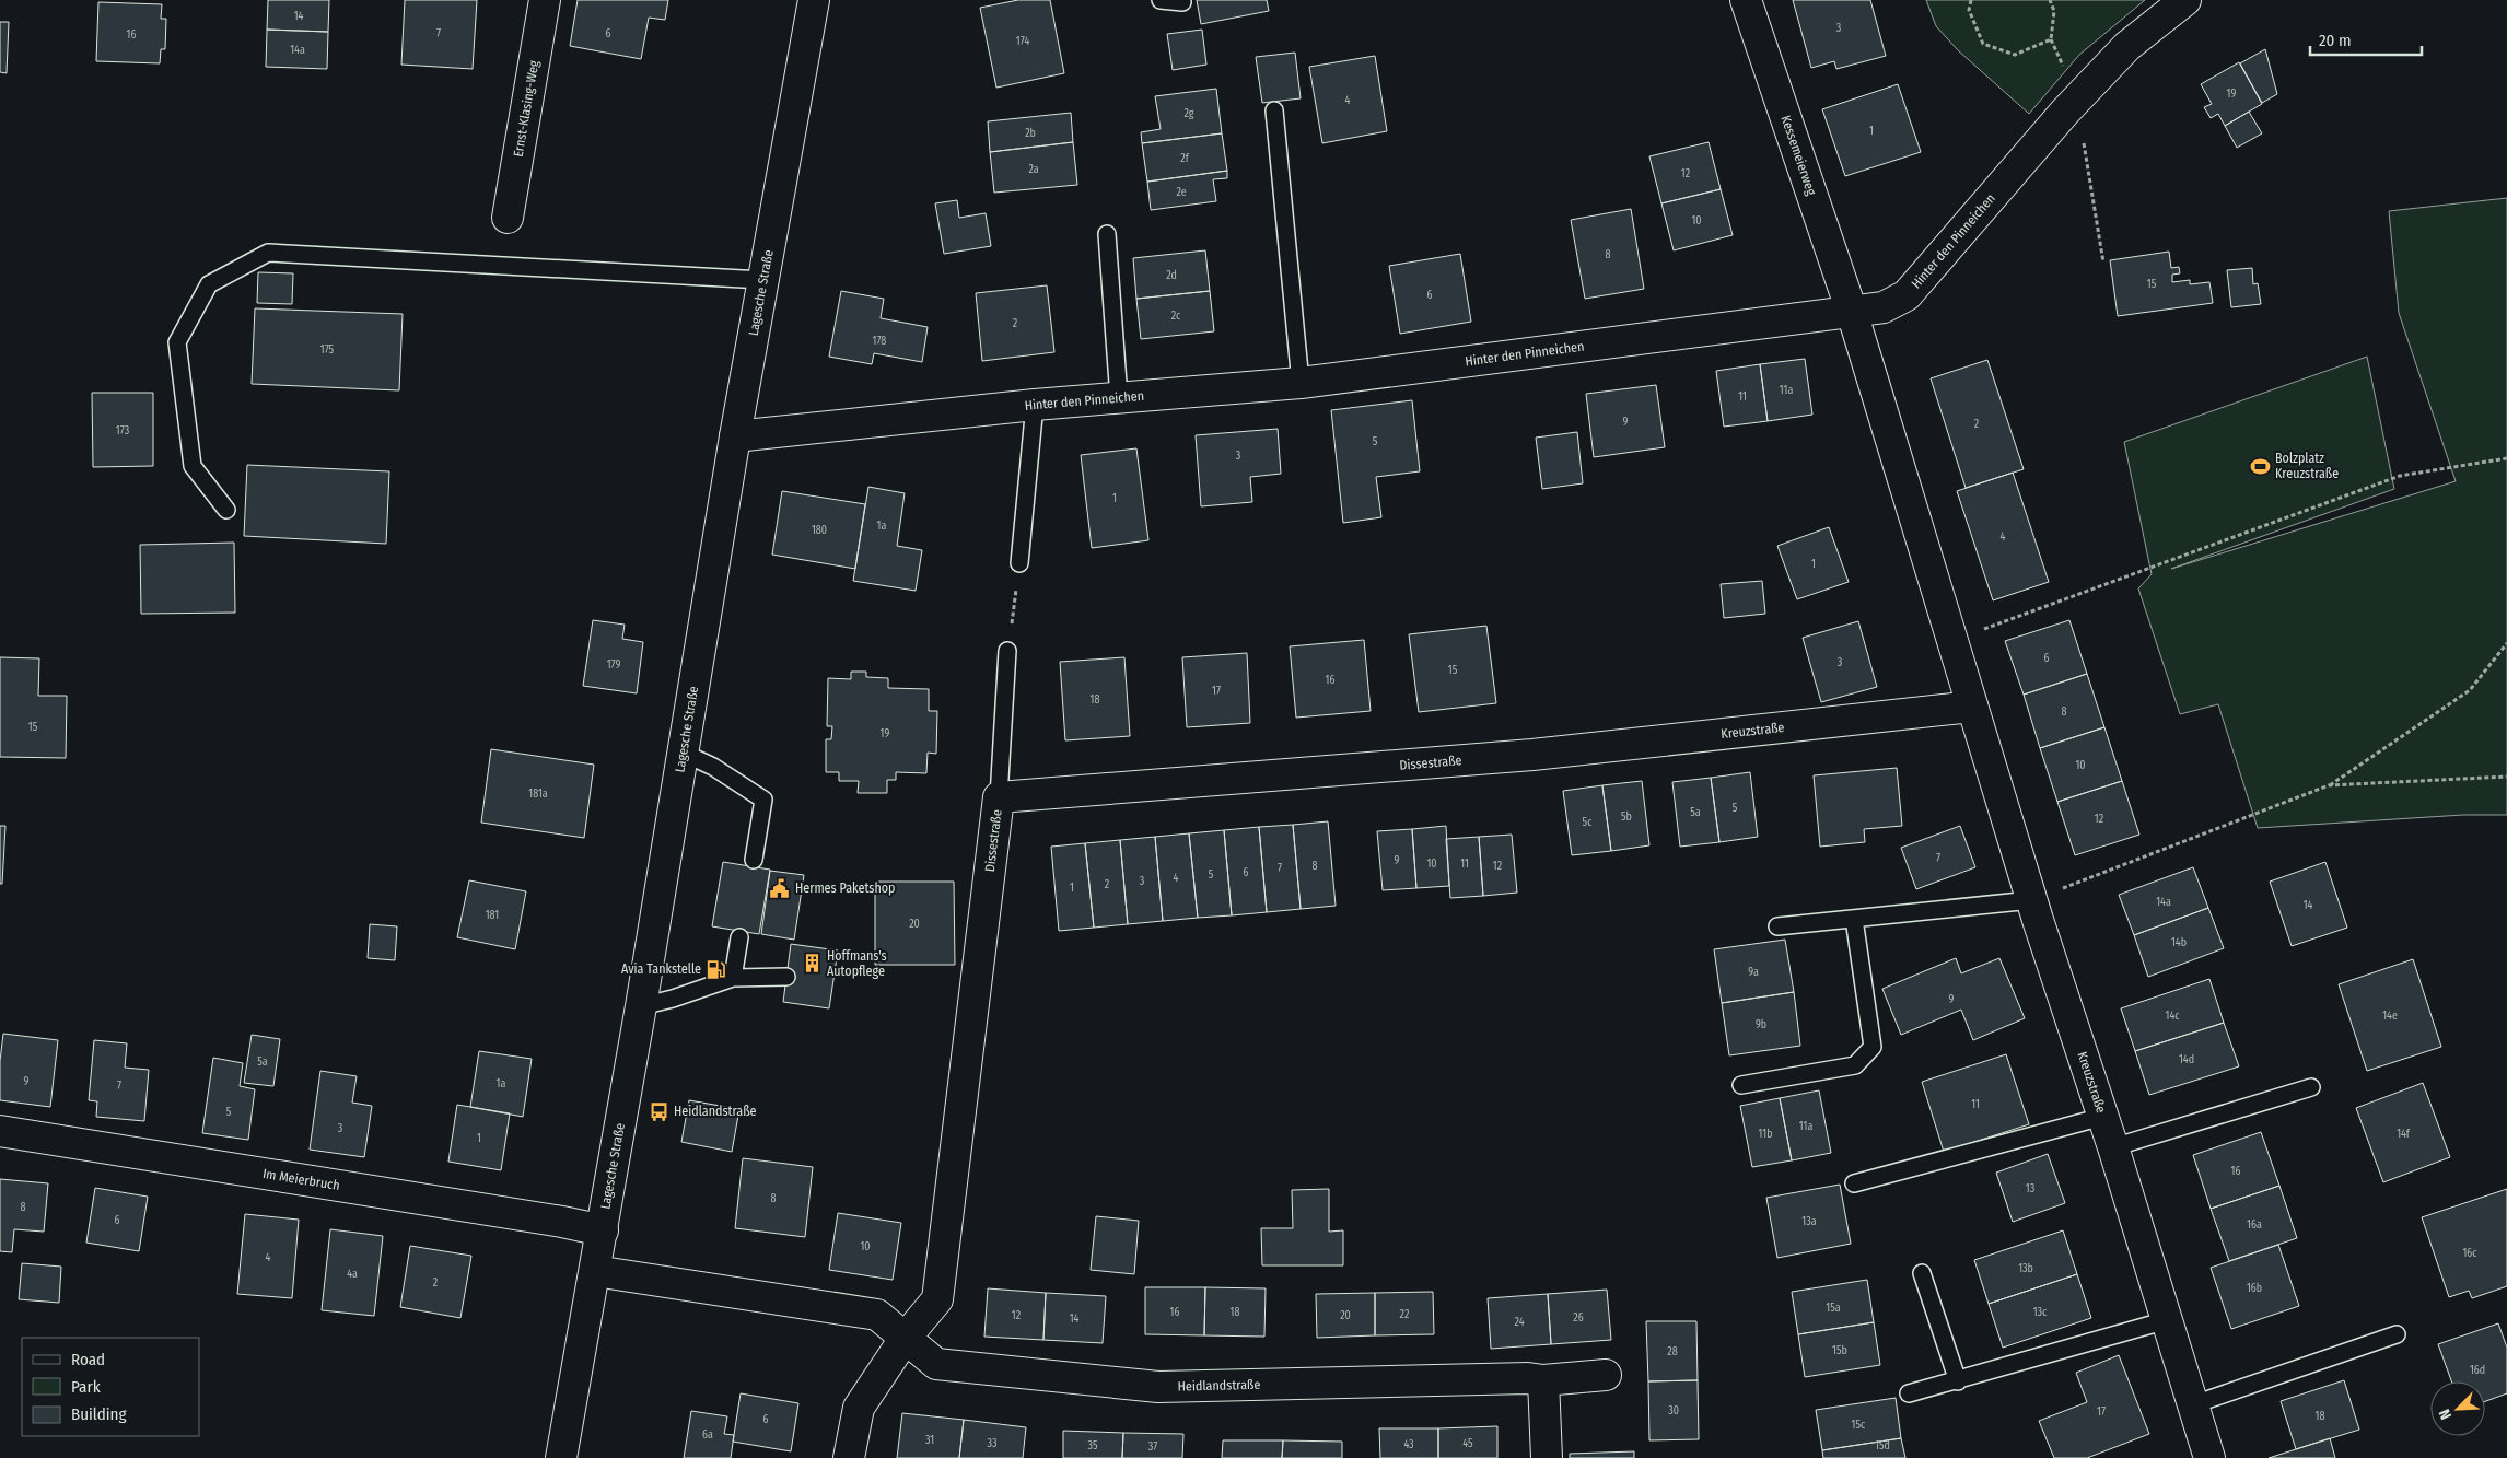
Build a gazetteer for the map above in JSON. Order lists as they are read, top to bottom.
{
  "streets": {
    "street": [
      "Ernst-Klasing-Weg",
      "Kessemeierweg",
      "Hinter den Pinneichen",
      "Lagesche Straße",
      "Kreuzstraße",
      "Dissestraße",
      "Im Meierbruch",
      "Heidlandstraße"
    ]
  },
  "crossings": [
    ["Kessemeierweg", "Hinter den Pinneichen"],
    ["Kessemeierweg", "Kreuzstraße"],
    ["Hinter den Pinneichen", "Lagesche Straße"],
    ["Hinter den Pinneichen", "Kreuzstraße"],
    ["Lagesche Straße", "Im Meierbruch"],
    ["Lagesche Straße", "Heidlandstraße"],
    ["Kreuzstraße", "Dissestraße"],
    ["Dissestraße", "Heidlandstraße"]
  ],
  "places": {
    "sports": ["Bolzplatz Kreuzstraße"],
    "public building": ["Hermes Paketshop"],
    "building": ["Hoffmans's Autopflege"],
    "fuel station": ["Avia Tankstelle"],
    "bus stop": ["Heidlandstraße"]
  },
  "house_numbers": [
    "14",
    "3",
    "7",
    "6",
    "16",
    "174",
    "14a",
    "19",
    "4",
    "2g",
    "1",
    "2b",
    "2f",
    "2a",
    "12",
    "2e",
    "10",
    "8",
    "2d",
    "15",
    "6",
    "2c",
    "2",
    "178",
    "175",
    "11a",
    "11",
    "9",
    "2",
    "173",
    "5",
    "3",
    "1",
    "1a",
    "180",
    "4",
    "1",
    "6",
    "3",
    "179",
    "15",
    "16",
    "17",
    "18",
    "8",
    "15",
    "19",
    "10",
    "181a",
    "5",
    "5a",
    "5b",
    "12",
    "5c",
    "7",
    "9",
    "10",
    "11",
    "8",
    "12",
    "7",
    "6",
    "5",
    "4",
    "3",
    "2",
    "1",
    "14a",
    "14",
    "181",
    "20",
    "14b",
    "9a",
    "9",
    "14c",
    "14e",
    "9b",
    "14d",
    "5a",
    "9",
    "1a",
    "7",
    "11",
    "5",
    "11a",
    "3",
    "11b",
    "14f",
    "1",
    "16",
    "13",
    "8",
    "8",
    "6",
    "13a",
    "16a",
    "10",
    "16c",
    "4",
    "13b",
    "4a",
    "2",
    "16b",
    "15a",
    "16",
    "18",
    "13c",
    "22",
    "12",
    "20",
    "26",
    "14",
    "24",
    "15b",
    "28",
    "16d",
    "30",
    "17",
    "18",
    "6",
    "15c",
    "6a",
    "31",
    "33",
    "45",
    "43",
    "35",
    "15d",
    "37"
  ],
  "legend": ["Road", "Park", "Building"],
  "scale_bar": "20 m",
  "north": "bottom left"
}
